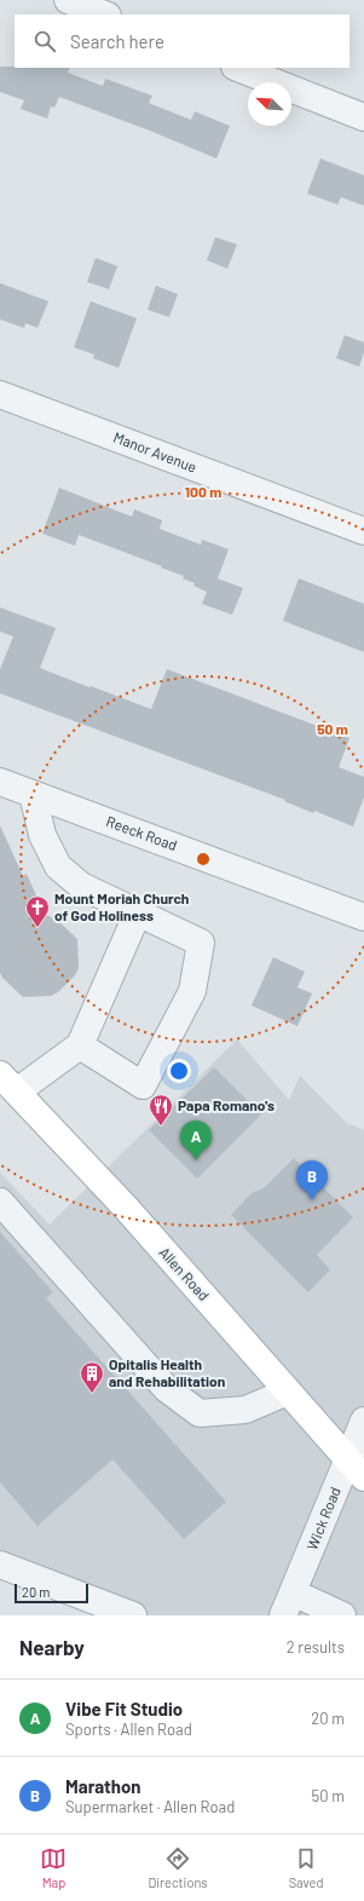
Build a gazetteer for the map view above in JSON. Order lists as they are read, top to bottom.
{
  "streets": {
    "main road": ["Allen Road"],
    "street": ["Manor Avenue", "Reeck Road", "Wick Road"]
  },
  "crossings": [
    ["Allen Road", "Wick Road"]
  ],
  "places": {
    "church": ["Mount Moriah Church of God Holiness"],
    "restaurant": ["Papa Romano's"],
    "building": ["Opitalis Health and Rehabilitation"]
  },
  "scale_bar": "20 m",
  "north": "top left",
  "page": {
    "search": "Search here",
    "pins": ["A", "B"],
    "scale": "20 m",
    "heading": ["Nearby", "2 results"],
    "list": [
      {
        "mark": "A",
        "name": "Vibe Fit Studio",
        "note": "Sports · Allen Road",
        "value": "20 m"
      },
      {
        "mark": "B",
        "name": "Marathon",
        "note": "Supermarket · Allen Road",
        "value": "50 m"
      }
    ],
    "nav": ["Map", "Directions", "Saved"]
  },
  "rings": ["100 m", "50 m"]
}
